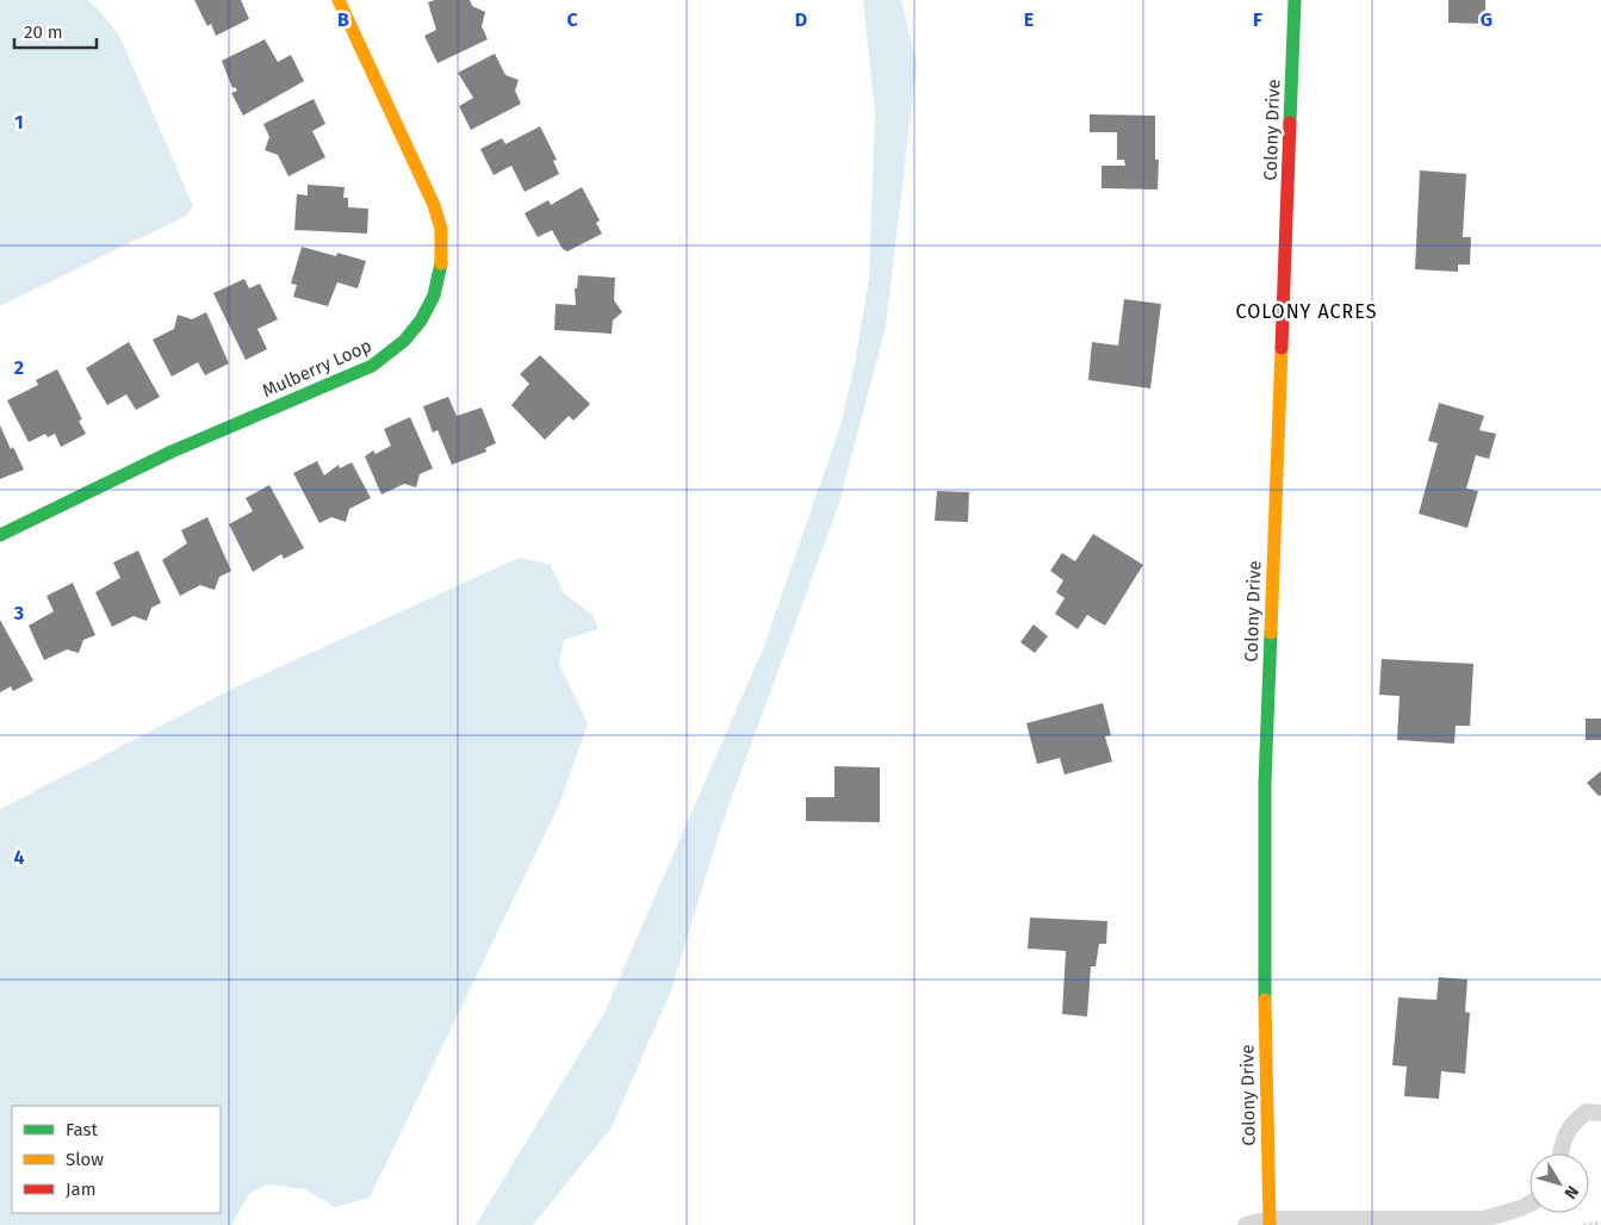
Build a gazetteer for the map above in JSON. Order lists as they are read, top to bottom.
{
  "streets": {
    "street": ["Colony Drive", "Mulberry Loop"]
  },
  "districts": ["COLONY ACRES"],
  "legend": ["Fast", "Slow", "Jam"],
  "scale_bar": "20 m",
  "north": "bottom right",
  "grid": {
    "columns": [
      "B",
      "C",
      "D",
      "E",
      "F",
      "G"
    ],
    "rows": [
      "1",
      "2",
      "3",
      "4"
    ]
  }
}
